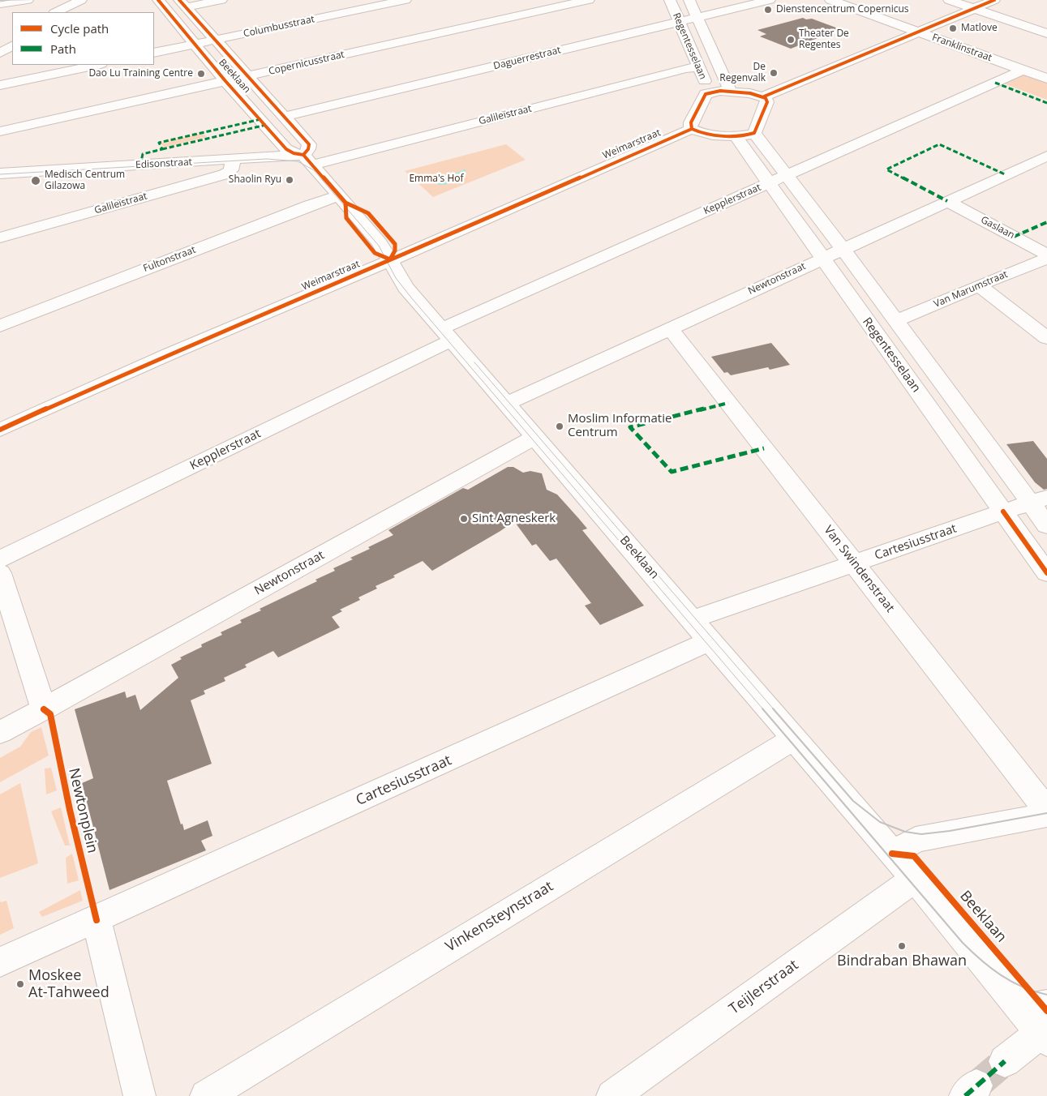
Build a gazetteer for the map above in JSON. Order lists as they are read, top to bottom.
{
  "streets": {
    "street": [
      "Columbusstraat",
      "Regentesselaan",
      "Franklinstraat",
      "Daguerrestraat",
      "Copernicusstraat",
      "Beeklaan",
      "Galileïstraat",
      "Weimarstraat",
      "Edisonstraat",
      "Kepplerstraat",
      "Gaslaan",
      "Fultonstraat",
      "Newtonstraat",
      "Van Marumstraat",
      "Cartesiusstraat",
      "Van Swindenstraat",
      "Vinkensteynstraat",
      "Teijlerstraat"
    ],
    "cycle path": ["Newtonplein"]
  },
  "crossings": [
    ["Columbusstraat", "Beeklaan"],
    ["Regentesselaan", "Daguerrestraat"],
    ["Regentesselaan", "Galileïstraat"],
    ["Regentesselaan", "Kepplerstraat"],
    ["Regentesselaan", "Newtonstraat"],
    ["Regentesselaan", "Van Marumstraat"],
    ["Regentesselaan", "Cartesiusstraat"],
    ["Franklinstraat", "Kepplerstraat"],
    ["Daguerrestraat", "Beeklaan"],
    ["Copernicusstraat", "Beeklaan"],
    ["Beeklaan", "Galileïstraat"],
    ["Beeklaan", "Weimarstraat"],
    ["Beeklaan", "Edisonstraat"],
    ["Beeklaan", "Kepplerstraat"],
    ["Beeklaan", "Fultonstraat"],
    ["Beeklaan", "Newtonstraat"],
    ["Beeklaan", "Cartesiusstraat"],
    ["Beeklaan", "Vinkensteynstraat"],
    ["Beeklaan", "Teijlerstraat"],
    ["Galileïstraat", "Edisonstraat"],
    ["Gaslaan", "Newtonstraat"],
    ["Newtonstraat", "Van Swindenstraat"],
    ["Cartesiusstraat", "Van Swindenstraat"]
  ],
  "parks": ["Emma's Hof"],
  "places": [
    "Dienstencentrum Copernicus",
    "Matlove",
    "Theater De Regentes",
    "De Regenvalk",
    "Dao Lu Training Centre",
    "Shaolin Ryu",
    "Medisch Centrum Gilazowa",
    "Moslim Informatie Centrum",
    "Sint Agneskerk",
    "Bindraban Bhawan",
    "Moskee At-Tahweed"
  ],
  "legend": ["Cycle path", "Path"]
}
